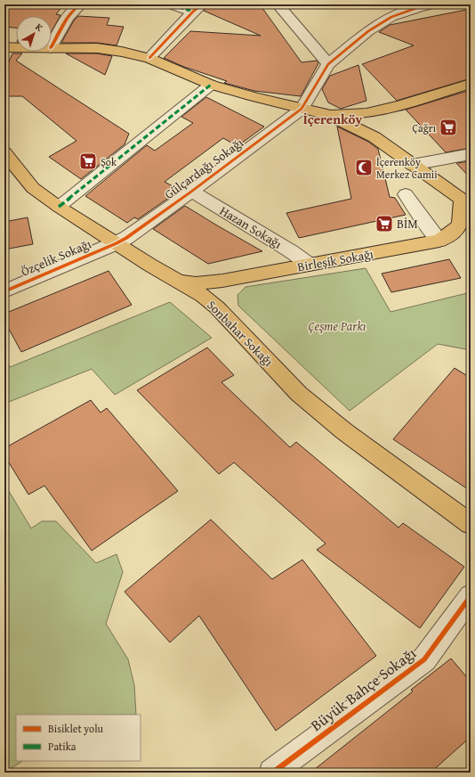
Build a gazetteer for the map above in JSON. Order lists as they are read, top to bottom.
{
  "streets": {
    "main road": ["Birleşik Sokağı", "Sonbahar Sokağı"],
    "street": [
      "Gülçardağı Sokağı",
      "Hazan Sokağı",
      "Özçelik Sokağı",
      "Büyük Bahçe Sokağı"
    ]
  },
  "crossings": [
    ["Gülçardağı Sokağı", "Hazan Sokağı"],
    ["Gülçardağı Sokağı", "Özçelik Sokağı"],
    ["Gülçardağı Sokağı", "Sonbahar Sokağı"],
    ["Hazan Sokağı", "Birleşik Sokağı"],
    ["Özçelik Sokağı", "Sonbahar Sokağı"],
    ["Birleşik Sokağı", "Sonbahar Sokağı"]
  ],
  "districts": ["İçerenköy"],
  "parks": ["Çeşme Parkı"],
  "places": {
    "supermarket": ["Çağrı", "Şok", "BİM"],
    "mosque": ["İçerenköy Merkez Camii"]
  },
  "legend": ["Bisiklet yolu", "Patika"],
  "north": "top right"
}
